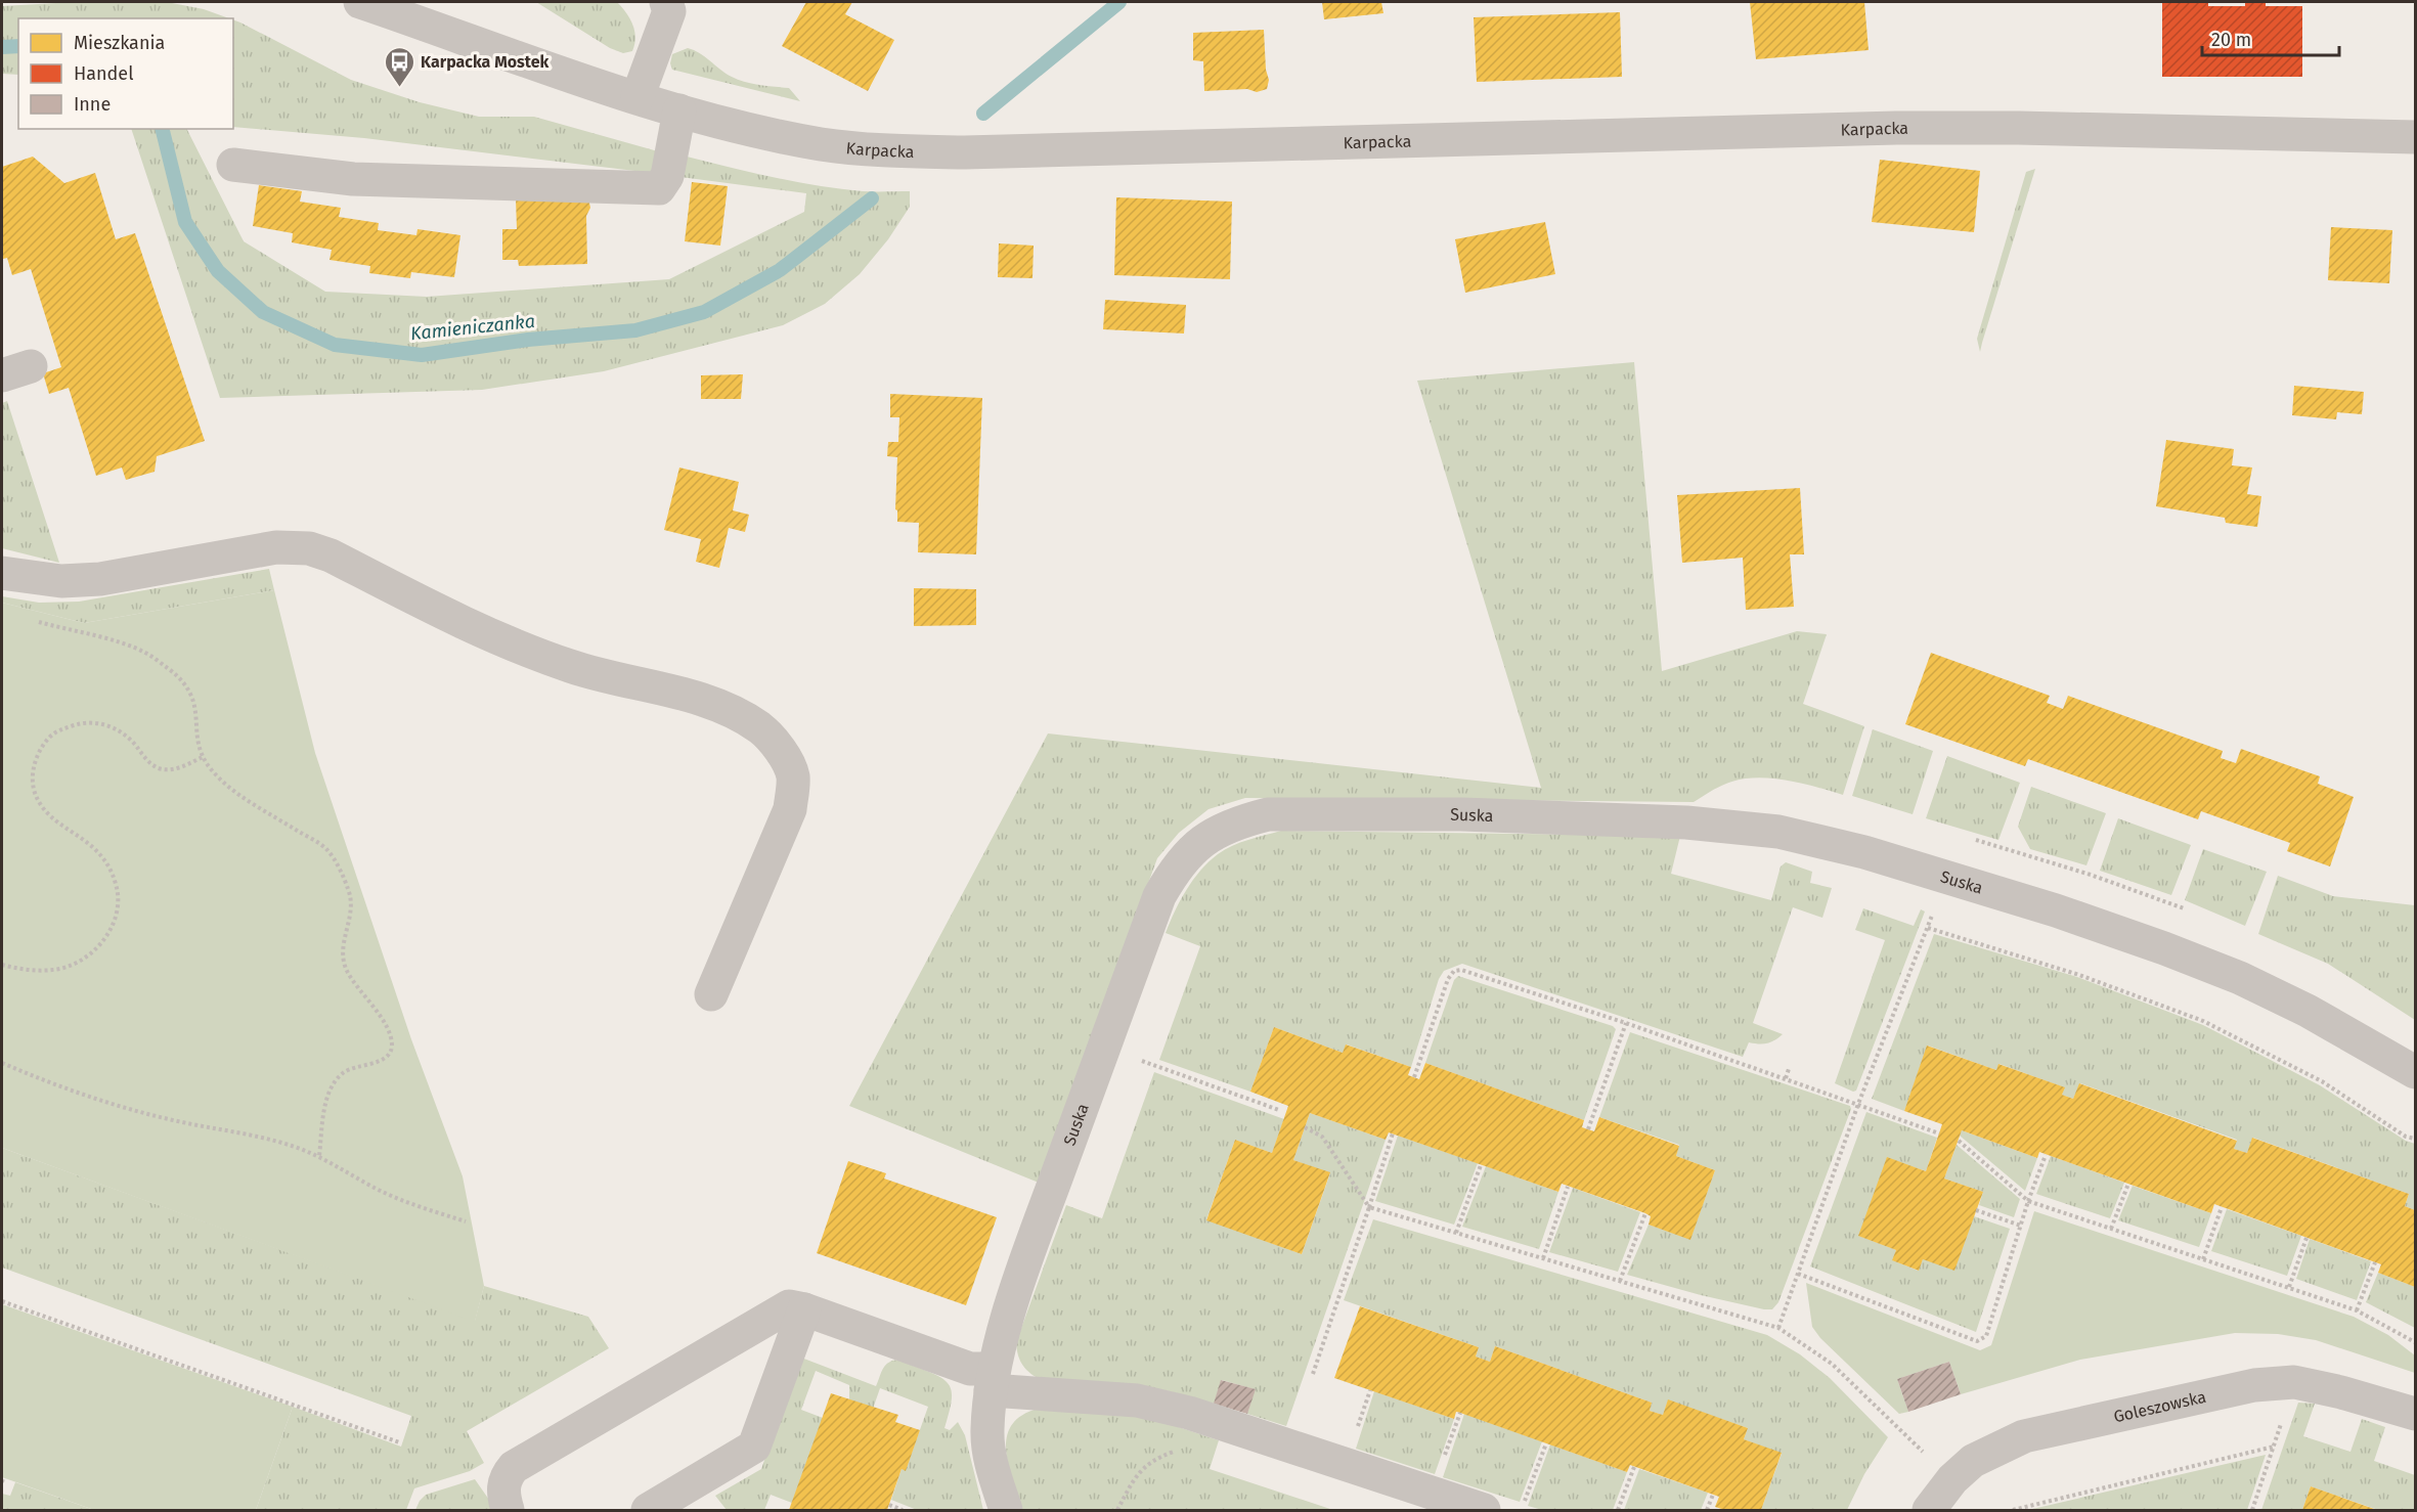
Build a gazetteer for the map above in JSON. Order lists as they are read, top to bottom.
{
  "streets": {
    "street": ["Karpacka", "Suska", "Goleszowska"]
  },
  "water": ["Kamieniczanka"],
  "places": {
    "bus stop": ["Karpacka Mostek"]
  },
  "legend": ["Mieszkania", "Handel", "Inne"],
  "scale_bar": "20 m"
}
